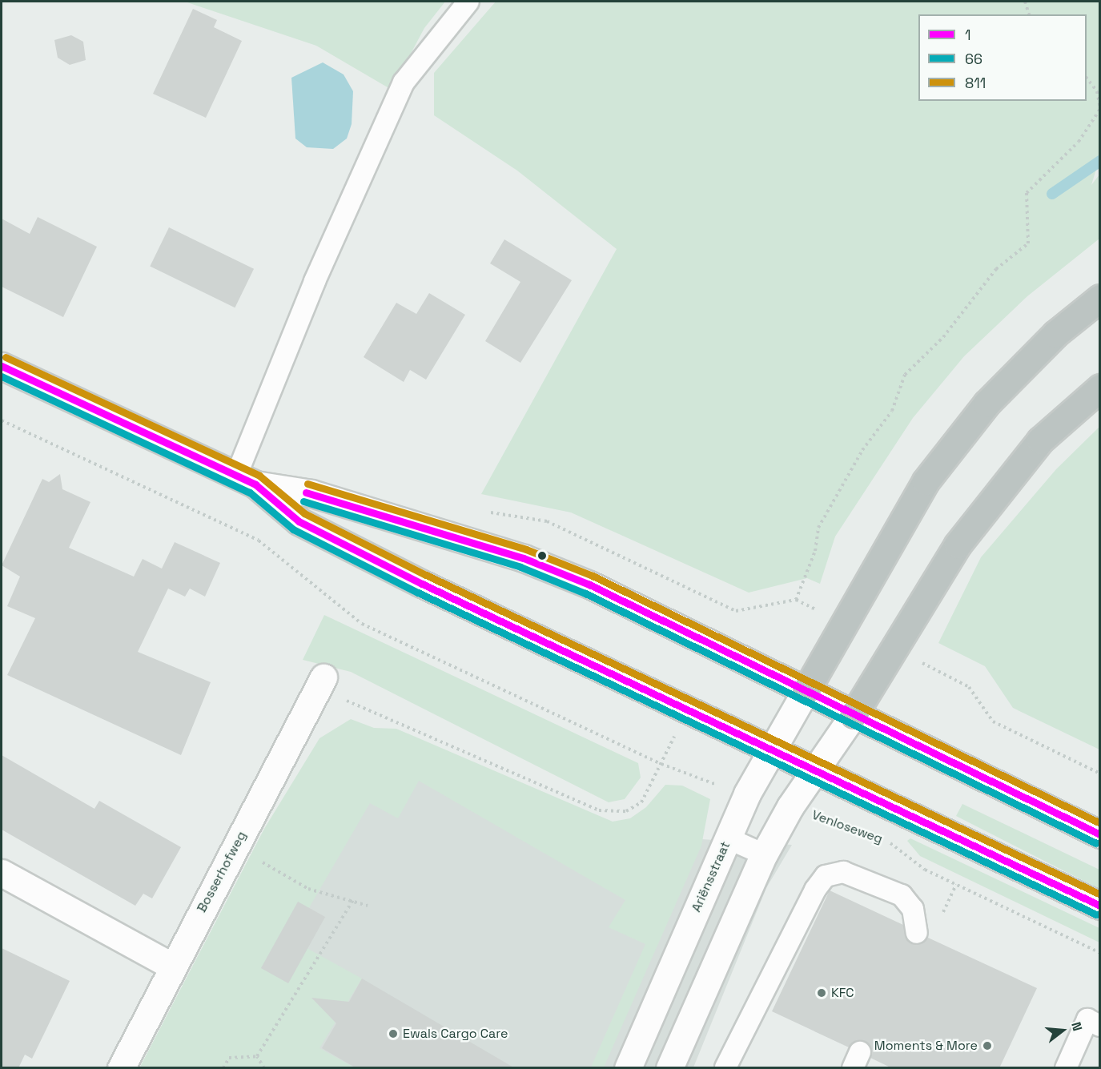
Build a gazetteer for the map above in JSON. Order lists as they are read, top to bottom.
{
  "streets": {
    "main road": ["Bosserhofweg", "Ariënsstraat"],
    "path": ["Venloseweg"]
  },
  "places": ["KFC", "Ewals Cargo Care", "Moments & More"],
  "lines": ["transit line 811", "transit line 1", "transit line 66"],
  "legend": ["1", "66", "811"],
  "north": "right"
}
